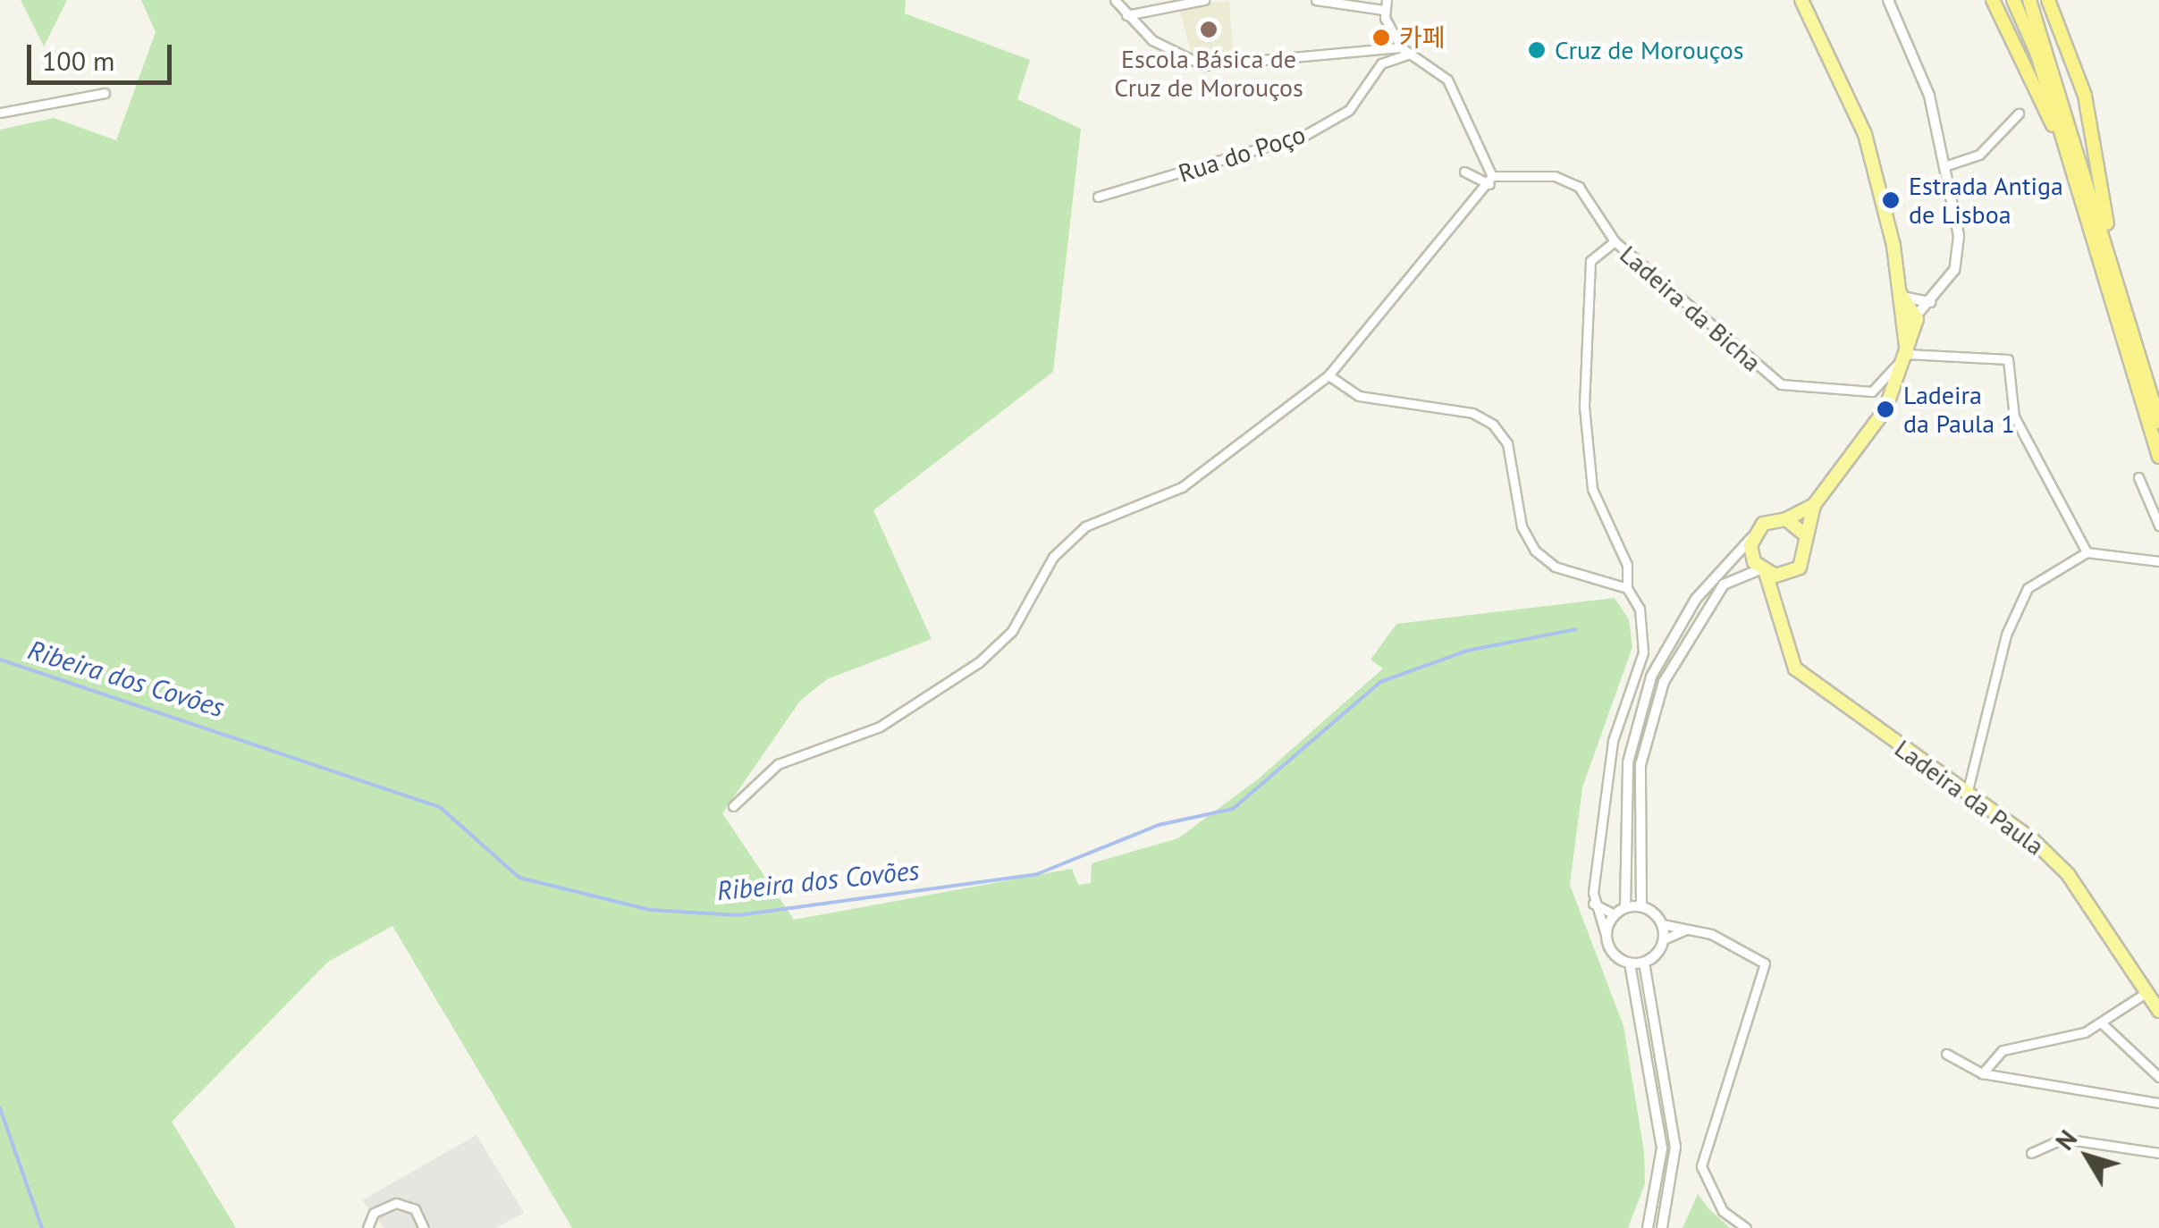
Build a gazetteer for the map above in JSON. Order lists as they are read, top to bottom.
{
  "streets": {
    "main road": ["Ladeira da Paula"],
    "street": ["Rua do Poço", "Ladeira da Bicha"]
  },
  "water": ["Ribeira dos Covões"],
  "places": [
    "Escola Básica de Cruz de Morouços",
    "카페",
    "Cruz de Morouços",
    "Estrada Antiga de Lisboa",
    "Ladeira da Paula 1"
  ],
  "scale_bar": "100 m",
  "north": "top left"
}
